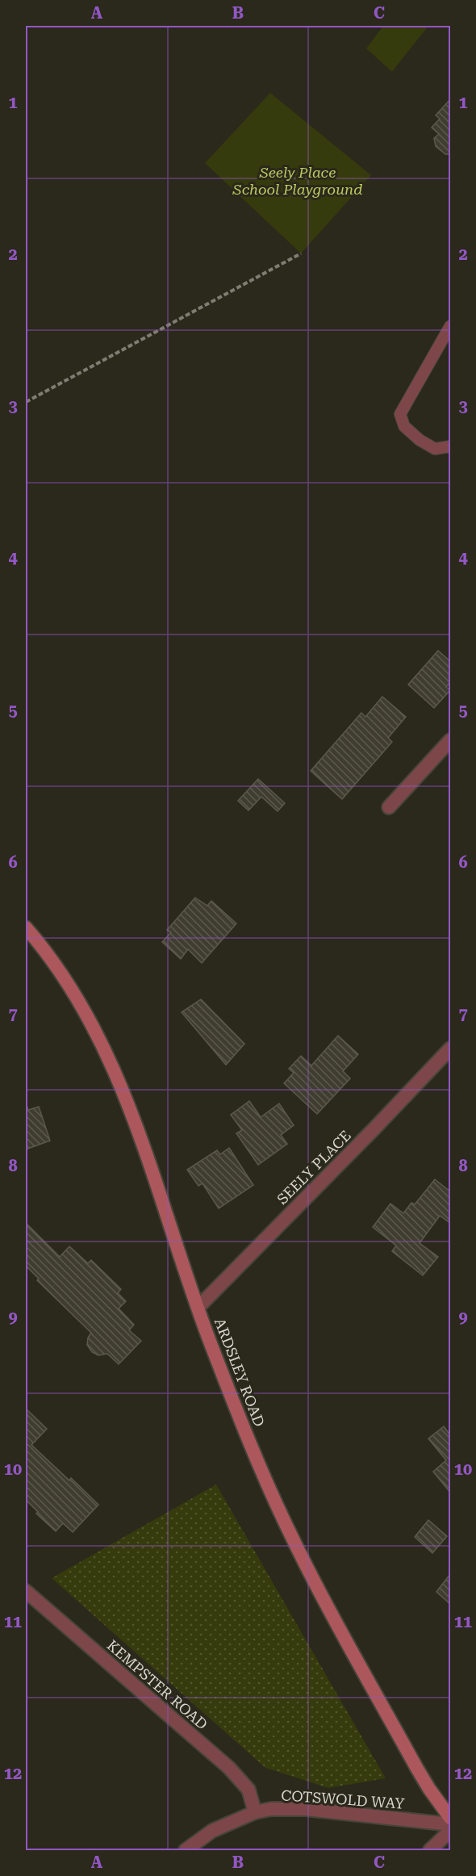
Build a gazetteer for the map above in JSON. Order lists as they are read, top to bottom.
{
  "streets": {
    "main road": ["ARDSLEY ROAD"],
    "street": ["SEELY PLACE", "KEMPSTER ROAD", "COTSWOLD WAY"]
  },
  "crossings": [
    ["SEELY PLACE", "ARDSLEY ROAD"],
    ["KEMPSTER ROAD", "COTSWOLD WAY"]
  ],
  "parks": ["Seely Place School Playground"],
  "grid": {
    "columns": ["A", "B", "C"],
    "rows": [
      "1",
      "2",
      "3",
      "4",
      "5",
      "6",
      "7",
      "8",
      "9",
      "10",
      "11",
      "12"
    ]
  }
}
